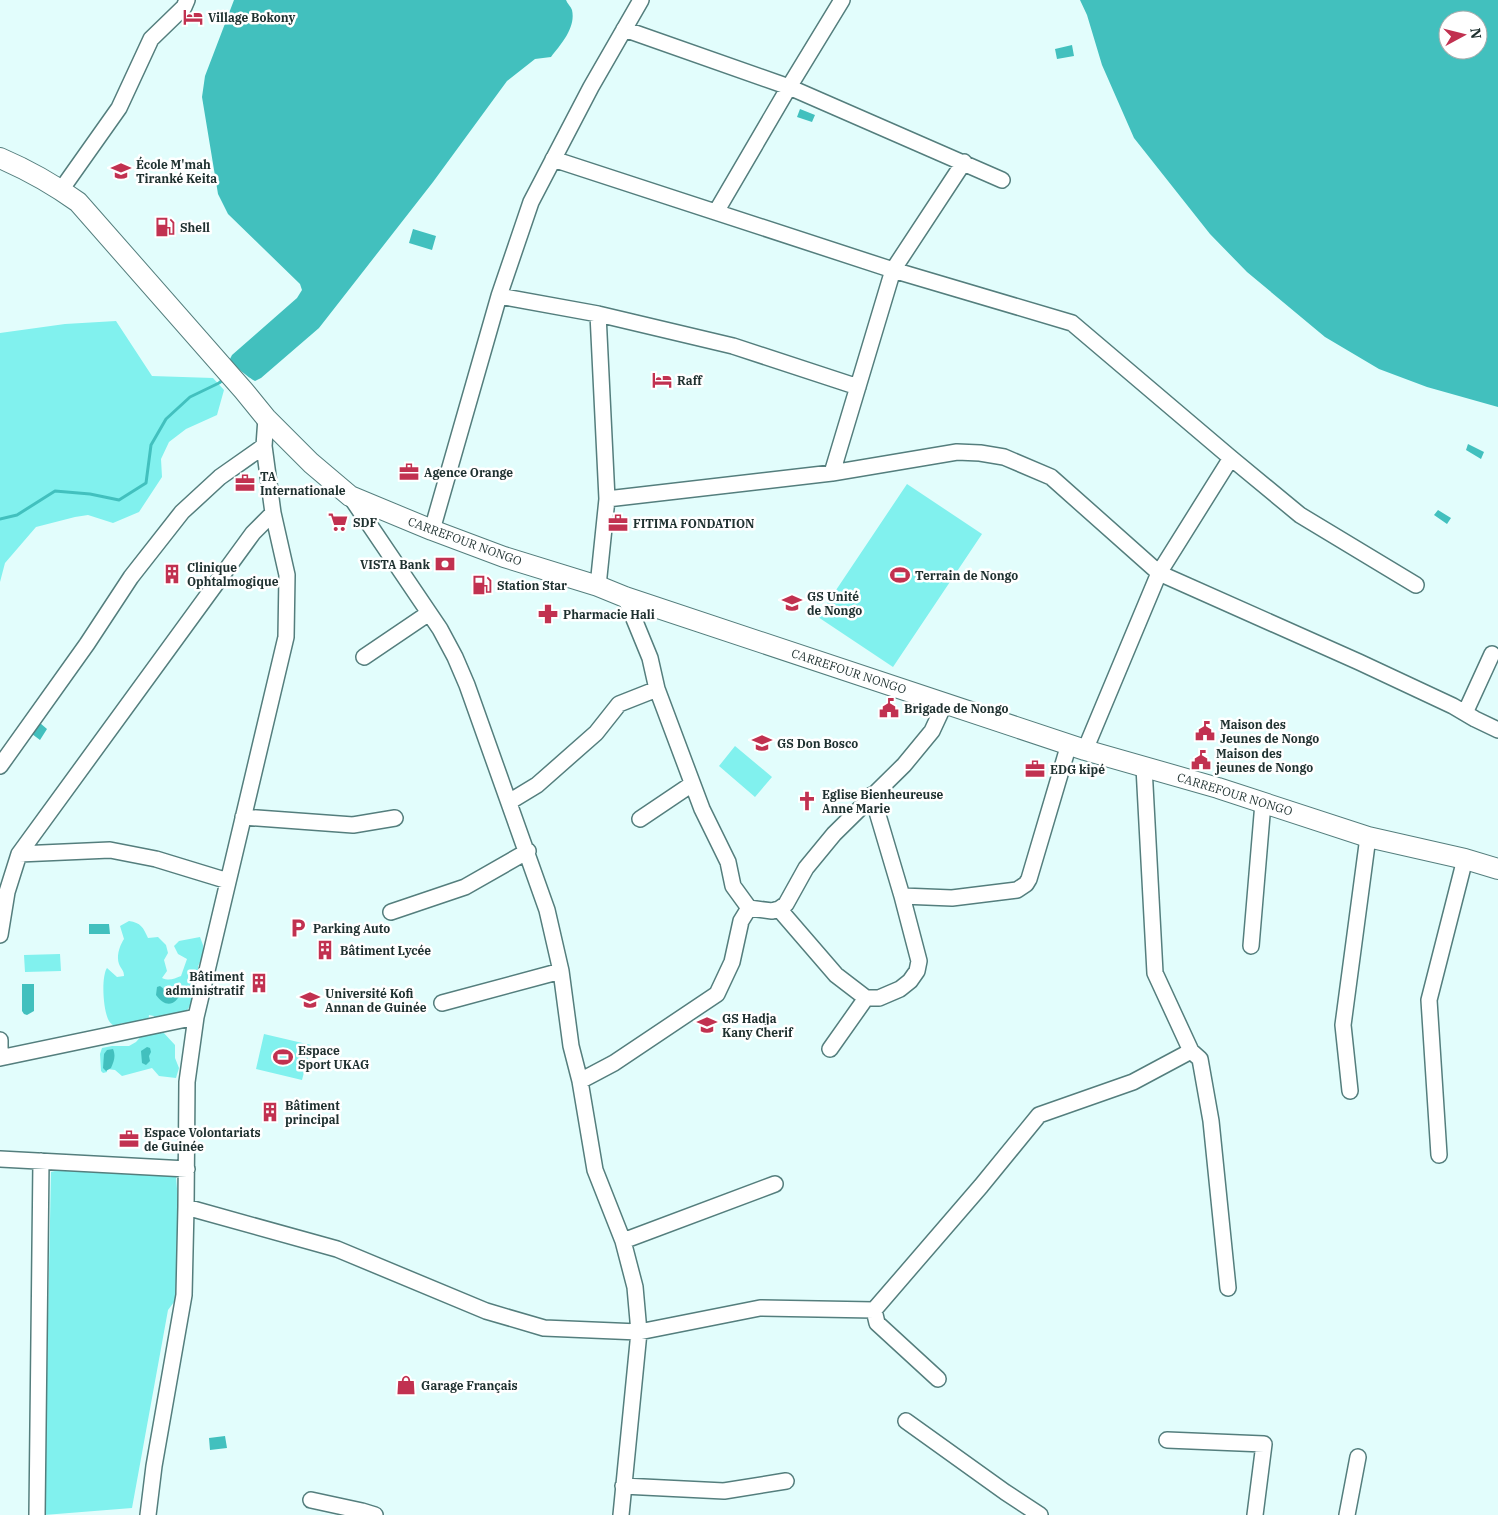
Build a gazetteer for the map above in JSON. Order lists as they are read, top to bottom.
{
  "streets": {
    "main road": ["CARREFOUR NONGO"]
  },
  "places": {
    "hotel": ["Village Bokony", "Raff"],
    "school or university": [
      "École M'mah Tiranké Keita",
      "GS Unité de Nongo",
      "GS Don Bosco",
      "Université Kofi Annan de Guinée",
      "GS Hadja Kany Cherif"
    ],
    "fuel station": ["Shell", "Station Star"],
    "office": [
      "Agence Orange",
      "TA Internationale",
      "FITIMA FONDATION",
      "EDG kipé",
      "Espace Volontariats de Guinée"
    ],
    "supermarket": ["SDF"],
    "bank": ["VISTA Bank"],
    "building": [
      "Clinique Ophtalmogique",
      "Bâtiment Lycée",
      "Bâtiment administratif",
      "Bâtiment principal"
    ],
    "sports": ["Terrain de Nongo", "Espace Sport UKAG"],
    "pharmacy": ["Pharmacie Hali"],
    "public building": ["Brigade de Nongo", "Maison des Jeunes de Nongo", "Maison des jeunes de Nongo"],
    "church": ["Eglise Bienheureuse Anne Marie"],
    "parking": ["Parking Auto"],
    "shop": ["Garage Français"]
  },
  "north": "right"
}
